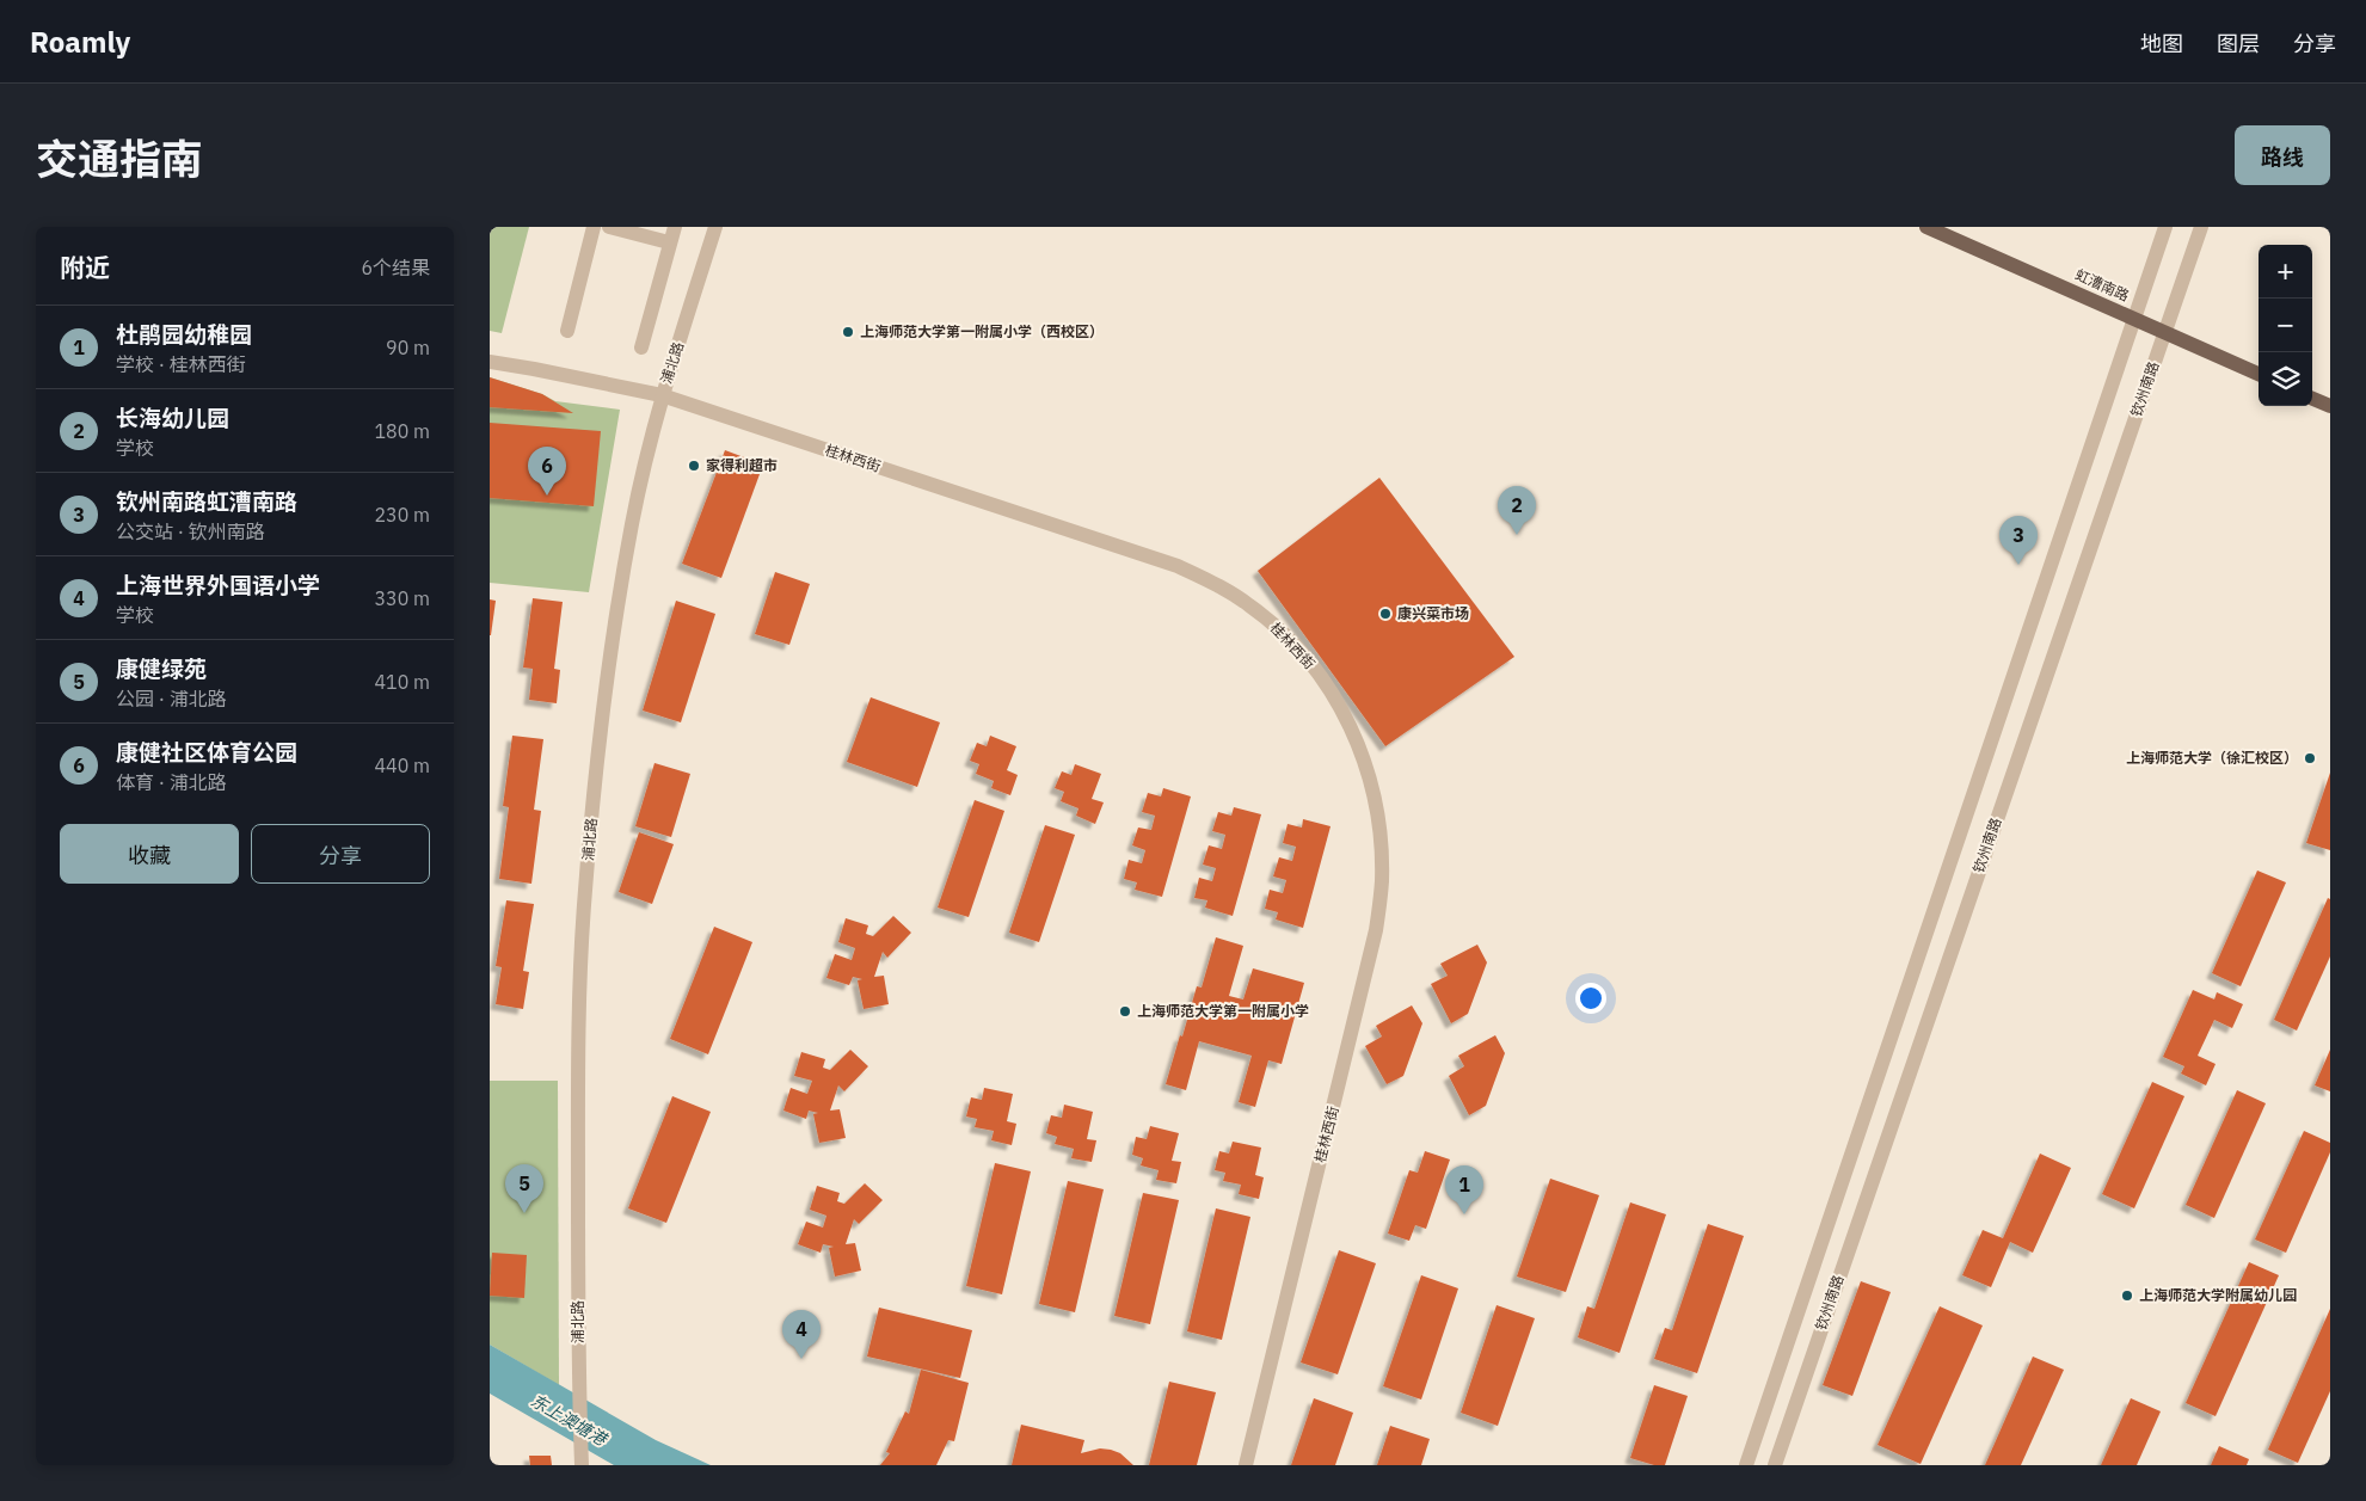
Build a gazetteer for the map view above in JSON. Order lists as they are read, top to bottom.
{
  "streets": {
    "main road": ["虹漕南路"],
    "street": ["浦北路", "钦州南路", "桂林西街"]
  },
  "crossings": [
    ["虹漕南路", "钦州南路"],
    ["浦北路", "桂林西街"]
  ],
  "water": ["东上澳塘港"],
  "places": [
    "上海师范大学第一附属小学（西校区）",
    "家得利超市",
    "康兴菜市场",
    "上海师范大学（徐汇校区）",
    "上海师范大学第一附属小学",
    "上海师范大学附属幼儿园"
  ],
  "page": {
    "header": "Roamly",
    "nav": ["地图", "图层", "分享"],
    "title": "交通指南",
    "buttons": [
      "路线",
      ["收藏", "分享"]
    ],
    "heading": ["附近", "6个结果"],
    "map_buttons": ["+", "−"],
    "list": [
      {
        "mark": "1",
        "name": "杜鹃园幼稚园",
        "note": "学校 · 桂林西街",
        "value": "90 m"
      },
      {
        "mark": "2",
        "name": "长海幼儿园",
        "note": "学校",
        "value": "180 m"
      },
      {
        "mark": "3",
        "name": "钦州南路虹漕南路",
        "note": "公交站 · 钦州南路",
        "value": "230 m"
      },
      {
        "mark": "4",
        "name": "上海世界外国语小学",
        "note": "学校",
        "value": "330 m"
      },
      {
        "mark": "5",
        "name": "康健绿苑",
        "note": "公园 · 浦北路",
        "value": "410 m"
      },
      {
        "mark": "6",
        "name": "康健社区体育公园",
        "note": "体育 · 浦北路",
        "value": "440 m"
      }
    ],
    "pins": [
      "6",
      "2",
      "3",
      "5",
      "1",
      "4"
    ]
  }
}
